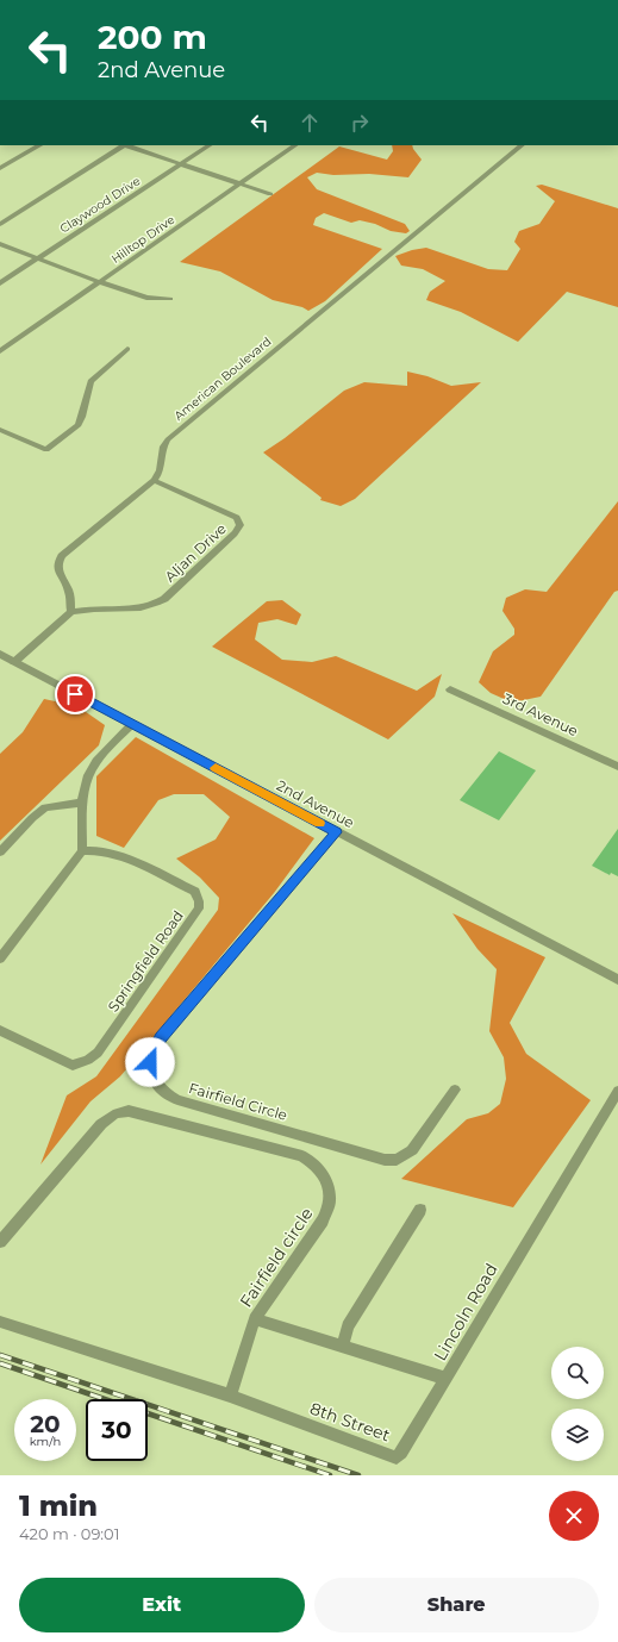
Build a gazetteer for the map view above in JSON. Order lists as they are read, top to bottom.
{
  "streets": {
    "street": [
      "Claywood Drive",
      "Hilltop Drive",
      "American Boulevard",
      "Aljan Drive",
      "3rd Avenue",
      "2nd Avenue",
      "Springfield Road",
      "Fairfield Circle",
      "Fairfield circle",
      "Lincoln Road",
      "8th Street"
    ]
  },
  "crossings": [
    ["American Boulevard", "Aljan Drive"],
    ["2nd Avenue", "Fairfield Circle"],
    ["Fairfield circle", "Lincoln Road"],
    ["Fairfield circle", "8th Street"],
    ["Lincoln Road", "8th Street"]
  ],
  "page": {
    "turn": ["200 m", "2nd Avenue"],
    "speed": "20 km/h",
    "limit": "30",
    "heading": ["1 min", "420 m · 09:01"],
    "buttons": ["Exit", "Share"]
  }
}
